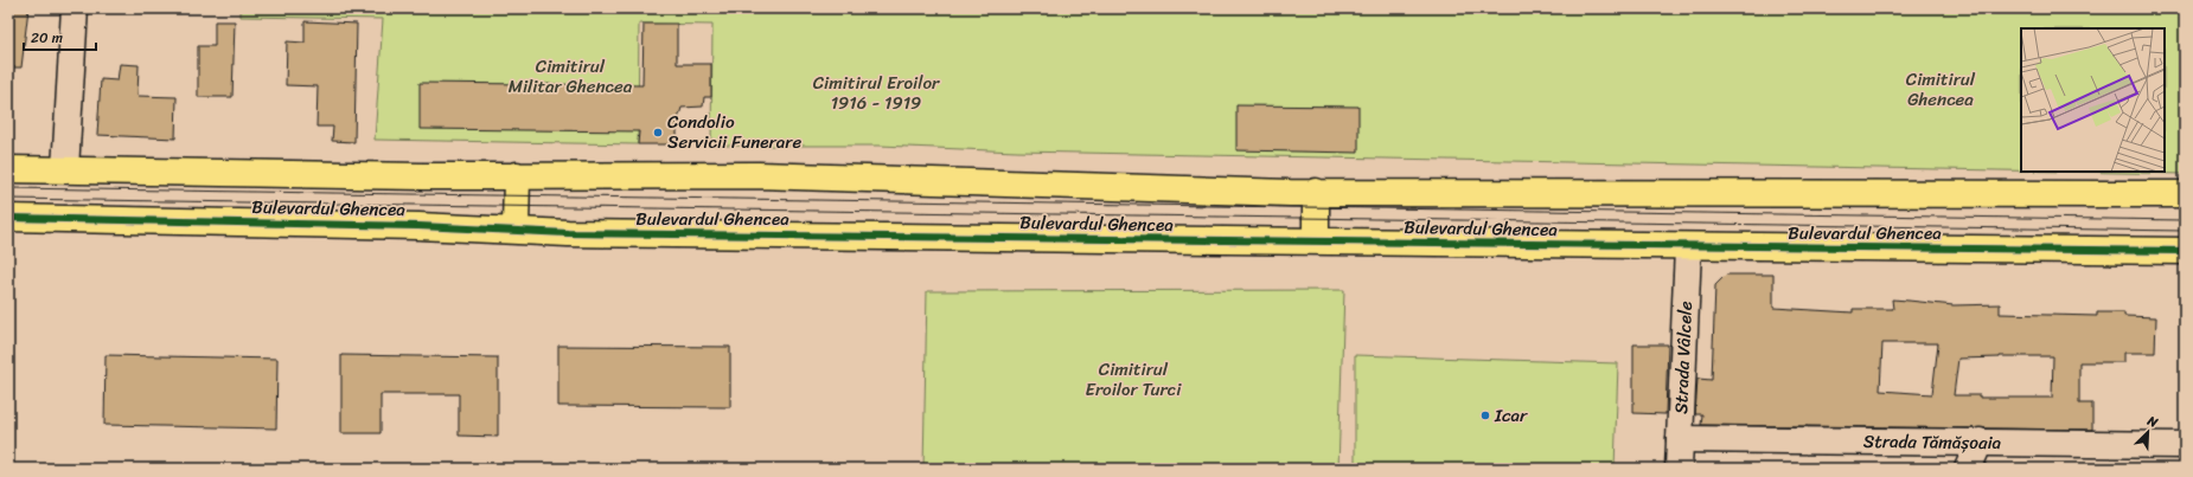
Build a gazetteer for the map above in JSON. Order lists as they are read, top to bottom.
{
  "streets": {
    "main road": ["Bulevardul Ghencea"],
    "street": ["Strada Vâlcele", "Strada Tămășoaia"]
  },
  "crossings": [
    ["Bulevardul Ghencea", "Strada Vâlcele"],
    ["Strada Vâlcele", "Strada Tămășoaia"]
  ],
  "parks": [
    "Cimitirul Militar Ghencea",
    "Cimitirul Ghencea",
    "Cimitirul Eroilor 1916 - 1919",
    "Cimitirul Eroilor Turci"
  ],
  "places": ["Condolio Servicii Funerare", "Icar"],
  "scale_bar": "20 m",
  "north": "top right"
}
